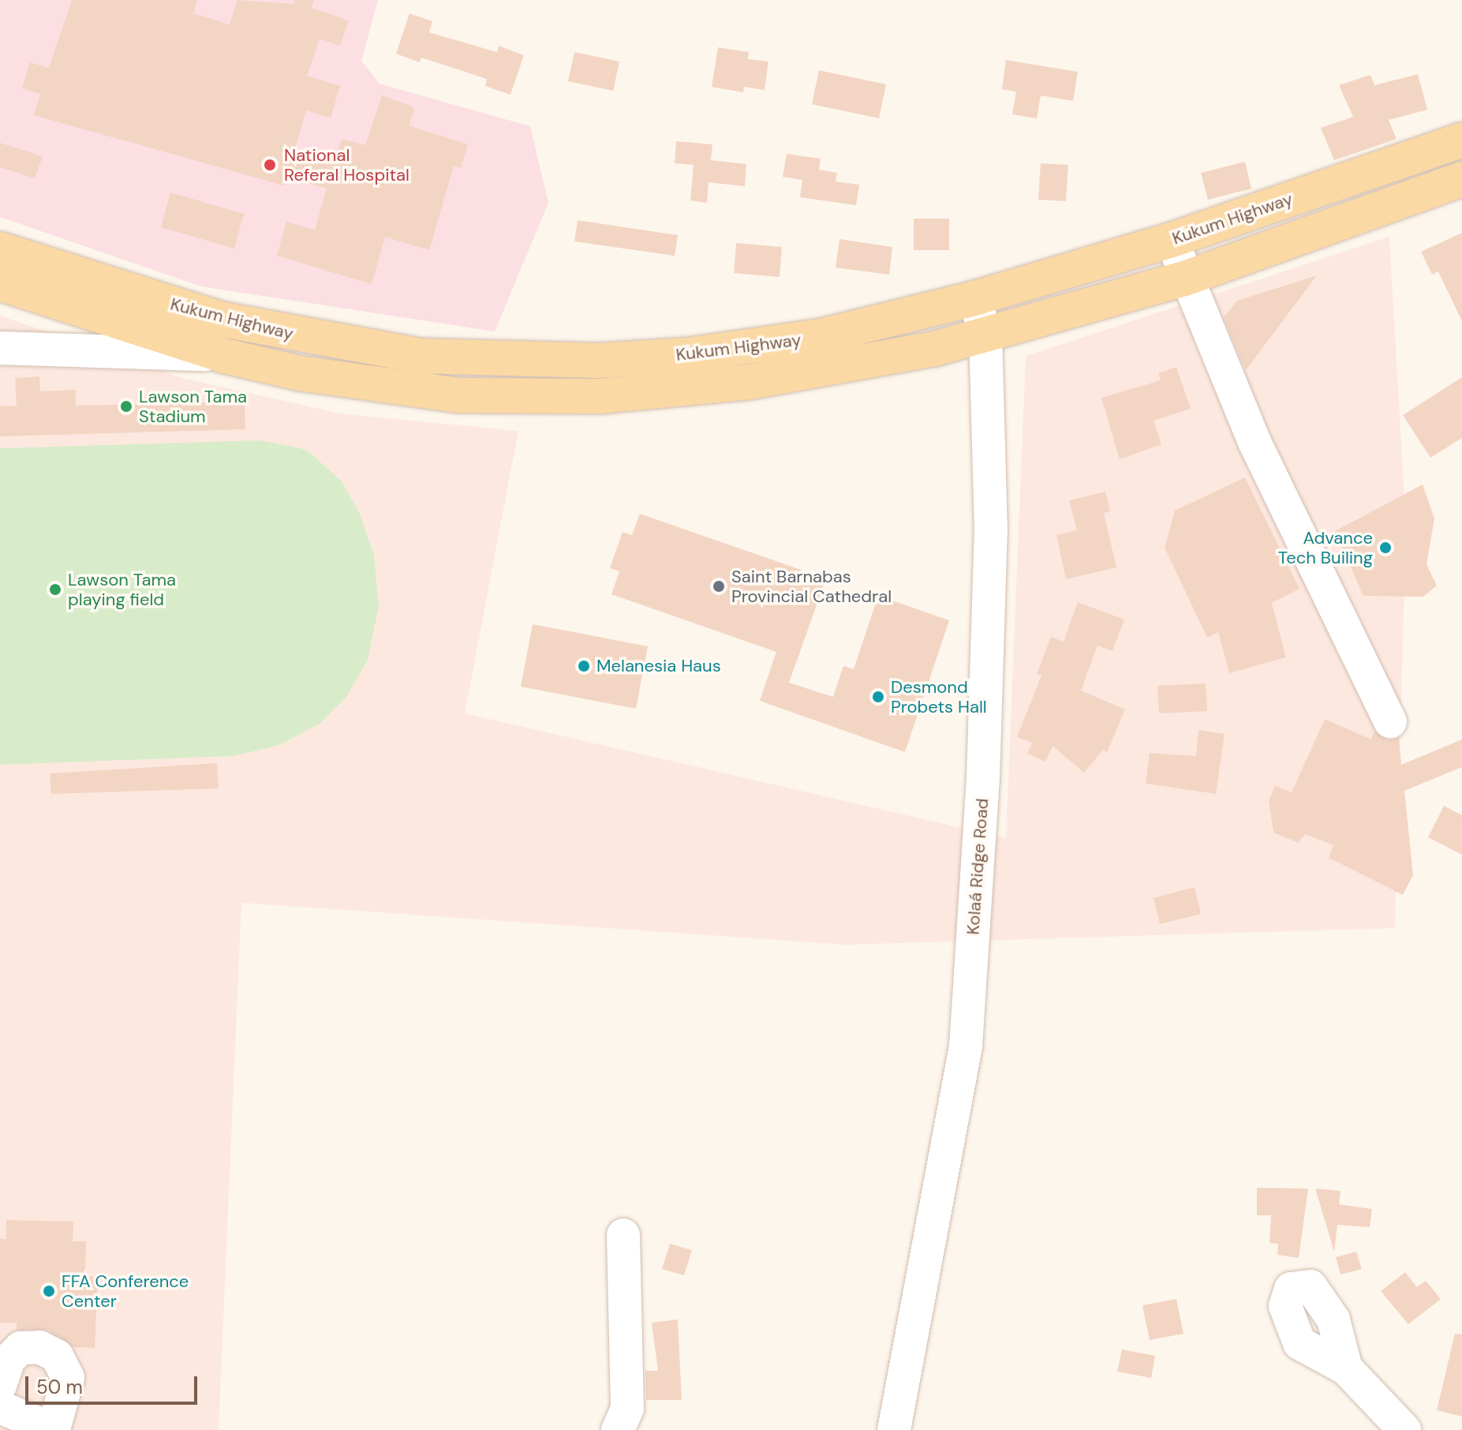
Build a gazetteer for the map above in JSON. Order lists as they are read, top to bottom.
{
  "streets": {
    "main road": ["Kukum Highway"],
    "street": ["Kolaá Ridge Road"]
  },
  "crossings": [
    ["Kukum Highway", "Kolaá Ridge Road"]
  ],
  "places": [
    "National Referal Hospital",
    "Lawson Tama Stadium",
    "Advance Tech Builing",
    "Saint Barnabas Provincial Cathedral",
    "Lawson Tama playing field",
    "Melanesia Haus",
    "Desmond Probets Hall",
    "FFA Conference Center"
  ],
  "scale_bar": "50 m"
}
